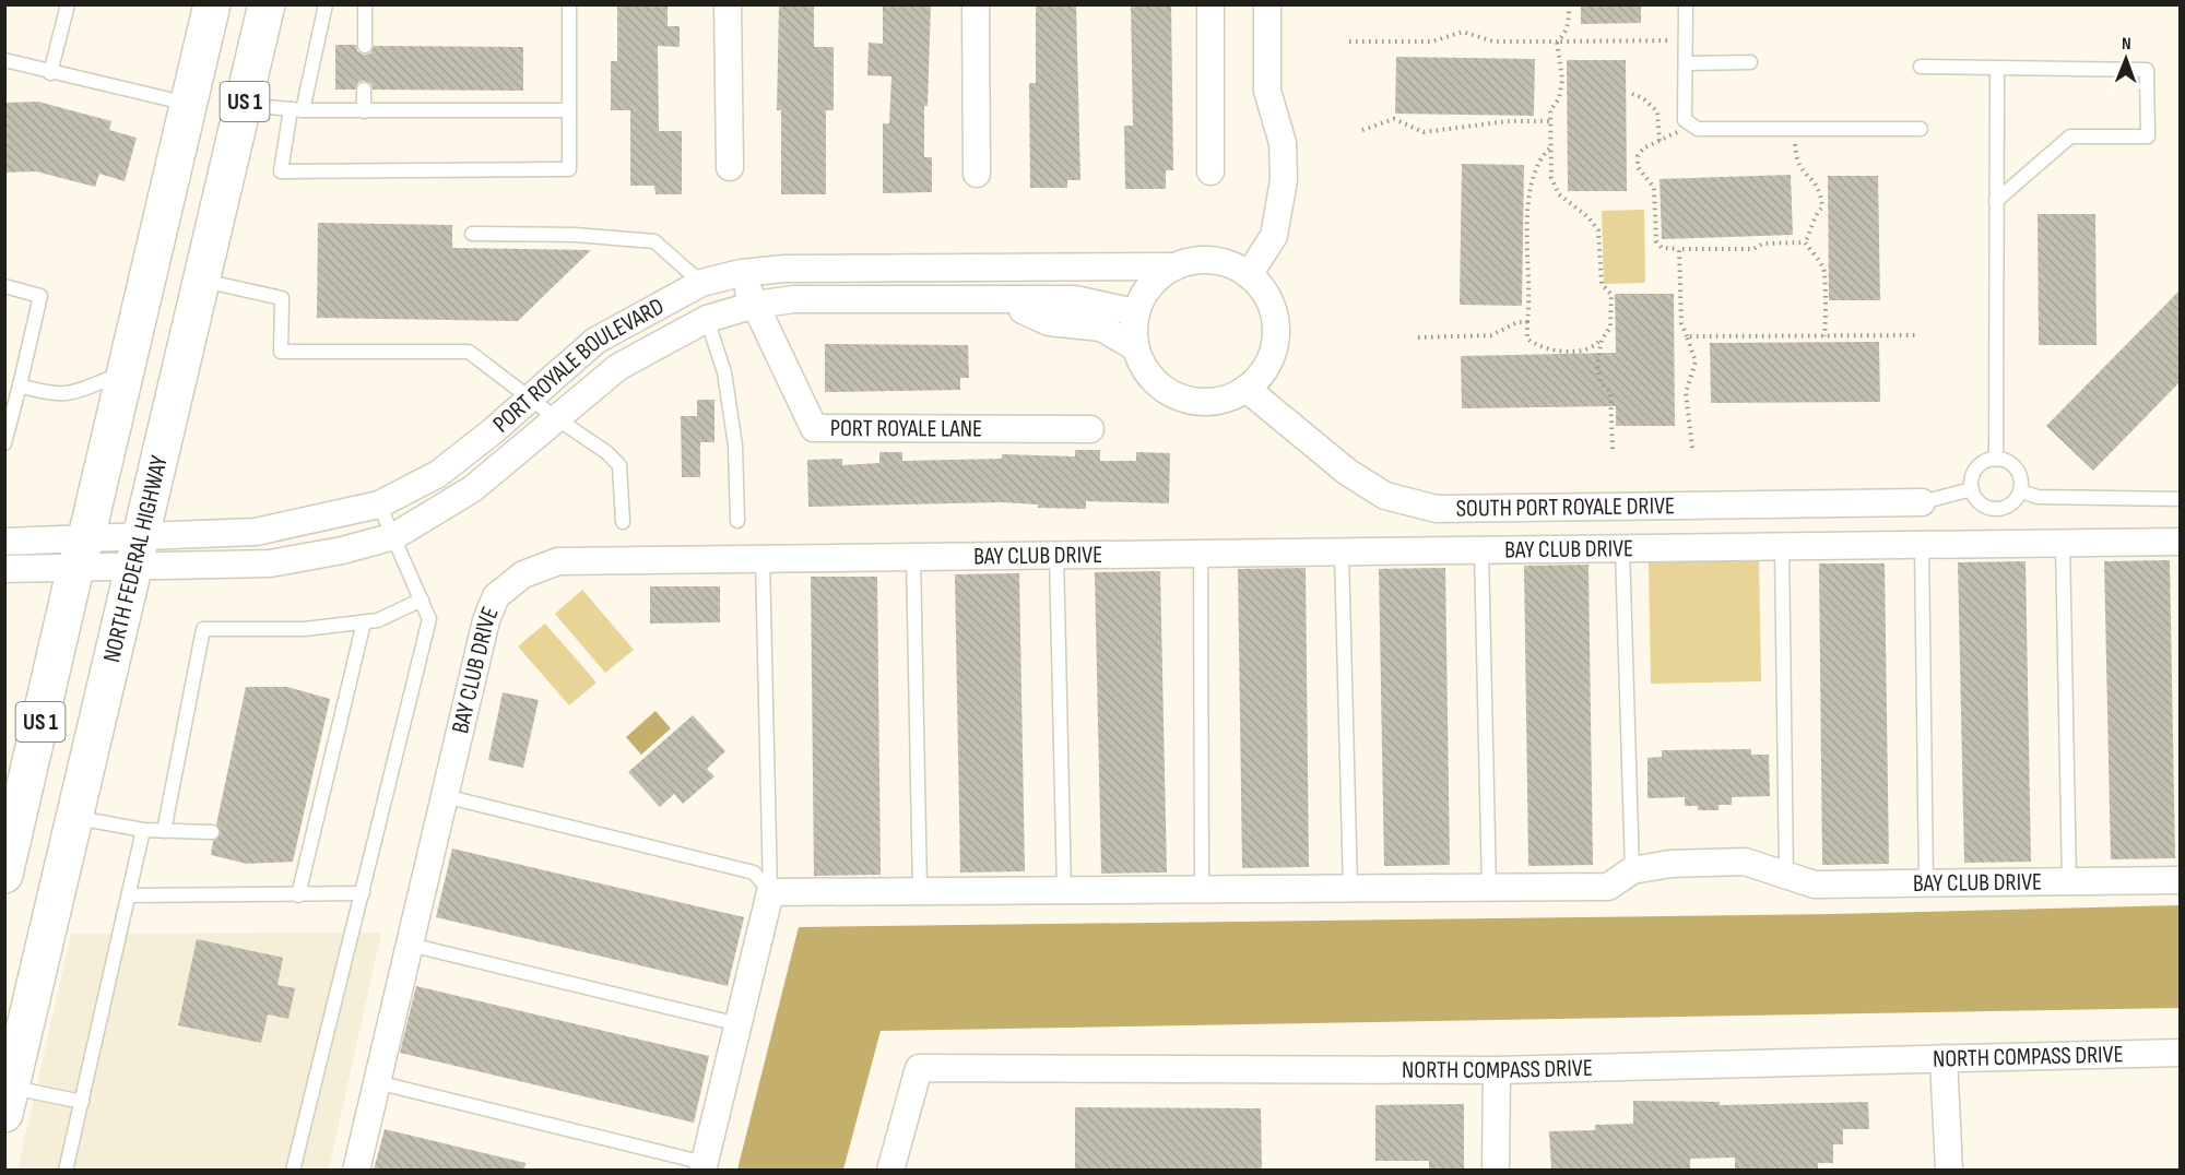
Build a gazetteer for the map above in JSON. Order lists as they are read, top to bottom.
{
  "streets": {
    "main road": ["US 1", "NORTH FEDERAL HIGHWAY"],
    "street": [
      "PORT ROYALE BOULEVARD",
      "PORT ROYALE LANE",
      "SOUTH PORT ROYALE DRIVE",
      "BAY CLUB DRIVE",
      "NORTH COMPASS DRIVE"
    ]
  },
  "crossings": [
    ["US 1", "PORT ROYALE BOULEVARD"],
    ["PORT ROYALE BOULEVARD", "PORT ROYALE LANE"],
    ["PORT ROYALE BOULEVARD", "SOUTH PORT ROYALE DRIVE"],
    ["PORT ROYALE BOULEVARD", "NORTH FEDERAL HIGHWAY"]
  ],
  "north": "top"
}
